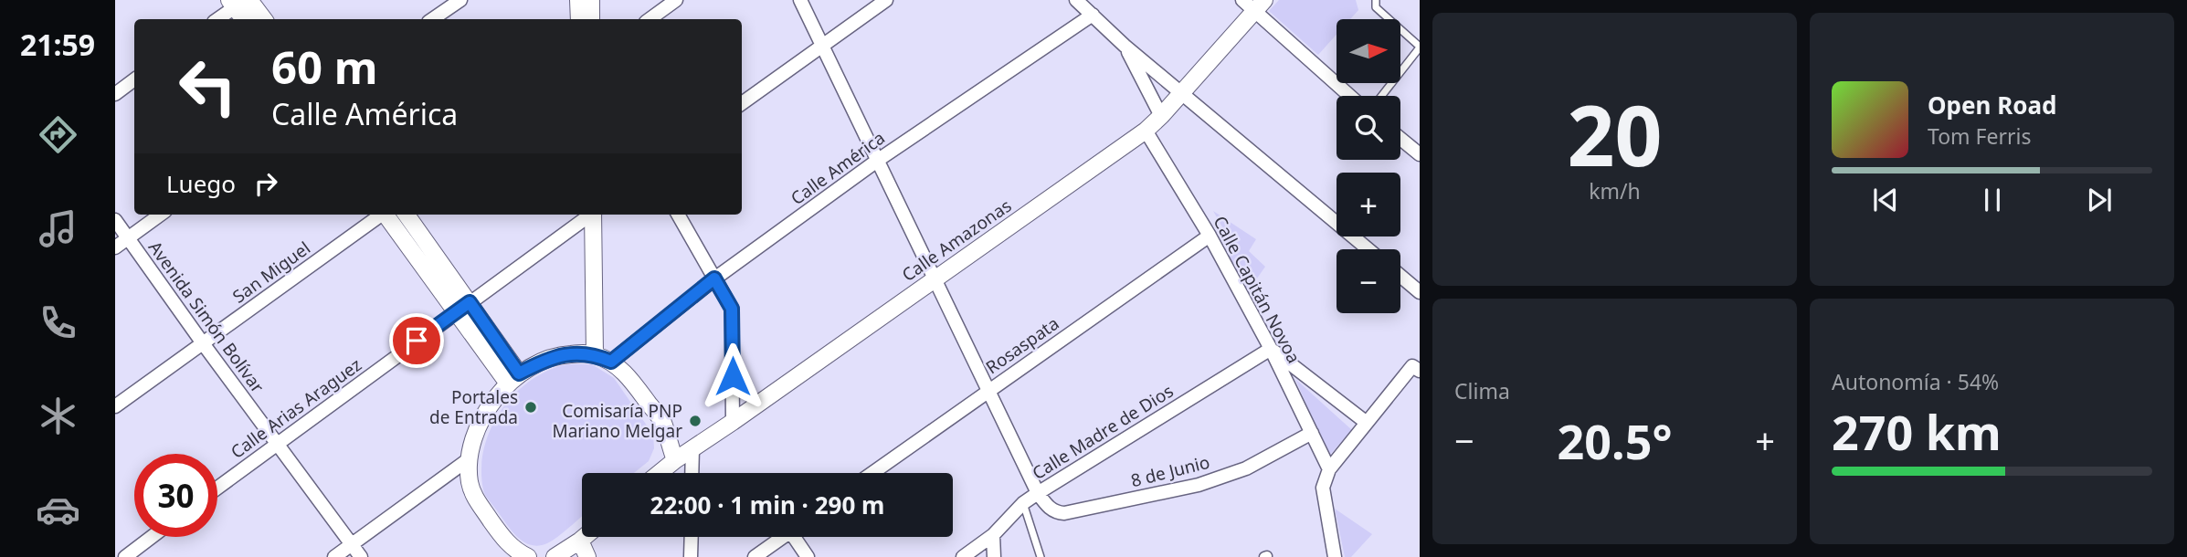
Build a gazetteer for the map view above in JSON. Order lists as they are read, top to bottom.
{
  "streets": {
    "street": [
      "Calle América",
      "Calle Amazonas",
      "San Miguel",
      "Calle Capitán Novoa",
      "Avenida Simón Bolívar",
      "Rosaspata",
      "Calle Arias Araguez",
      "Calle Madre de Dios",
      "8 de Junio"
    ]
  },
  "crossings": [
    ["Calle Amazonas", "Calle Capitán Novoa"],
    ["San Miguel", "Avenida Simón Bolívar"],
    ["Calle Capitán Novoa", "Rosaspata"],
    ["Calle Capitán Novoa", "Calle Madre de Dios"],
    ["Calle Capitán Novoa", "8 de Junio"],
    ["Avenida Simón Bolívar", "Calle Arias Araguez"],
    ["Calle Madre de Dios", "8 de Junio"]
  ],
  "places": ["Portales de Entrada", "Comisaría PNP Mariano Melgar"],
  "north": "right",
  "page": {
    "tabs": "21:59",
    "tile": [
      ["20", "km/h"],
      "Clima",
      ["Autonomía · 54%", "270 km"]
    ],
    "map_buttons": ["+", "−"],
    "turn": ["60 m", "Calle América"],
    "song": ["Open Road", "Tom Ferris"],
    "then": "Luego",
    "heat": ["−", "20.5°", "+"],
    "limit": "30",
    "trip": "22:00 · 1 min · 290 m"
  }
}
